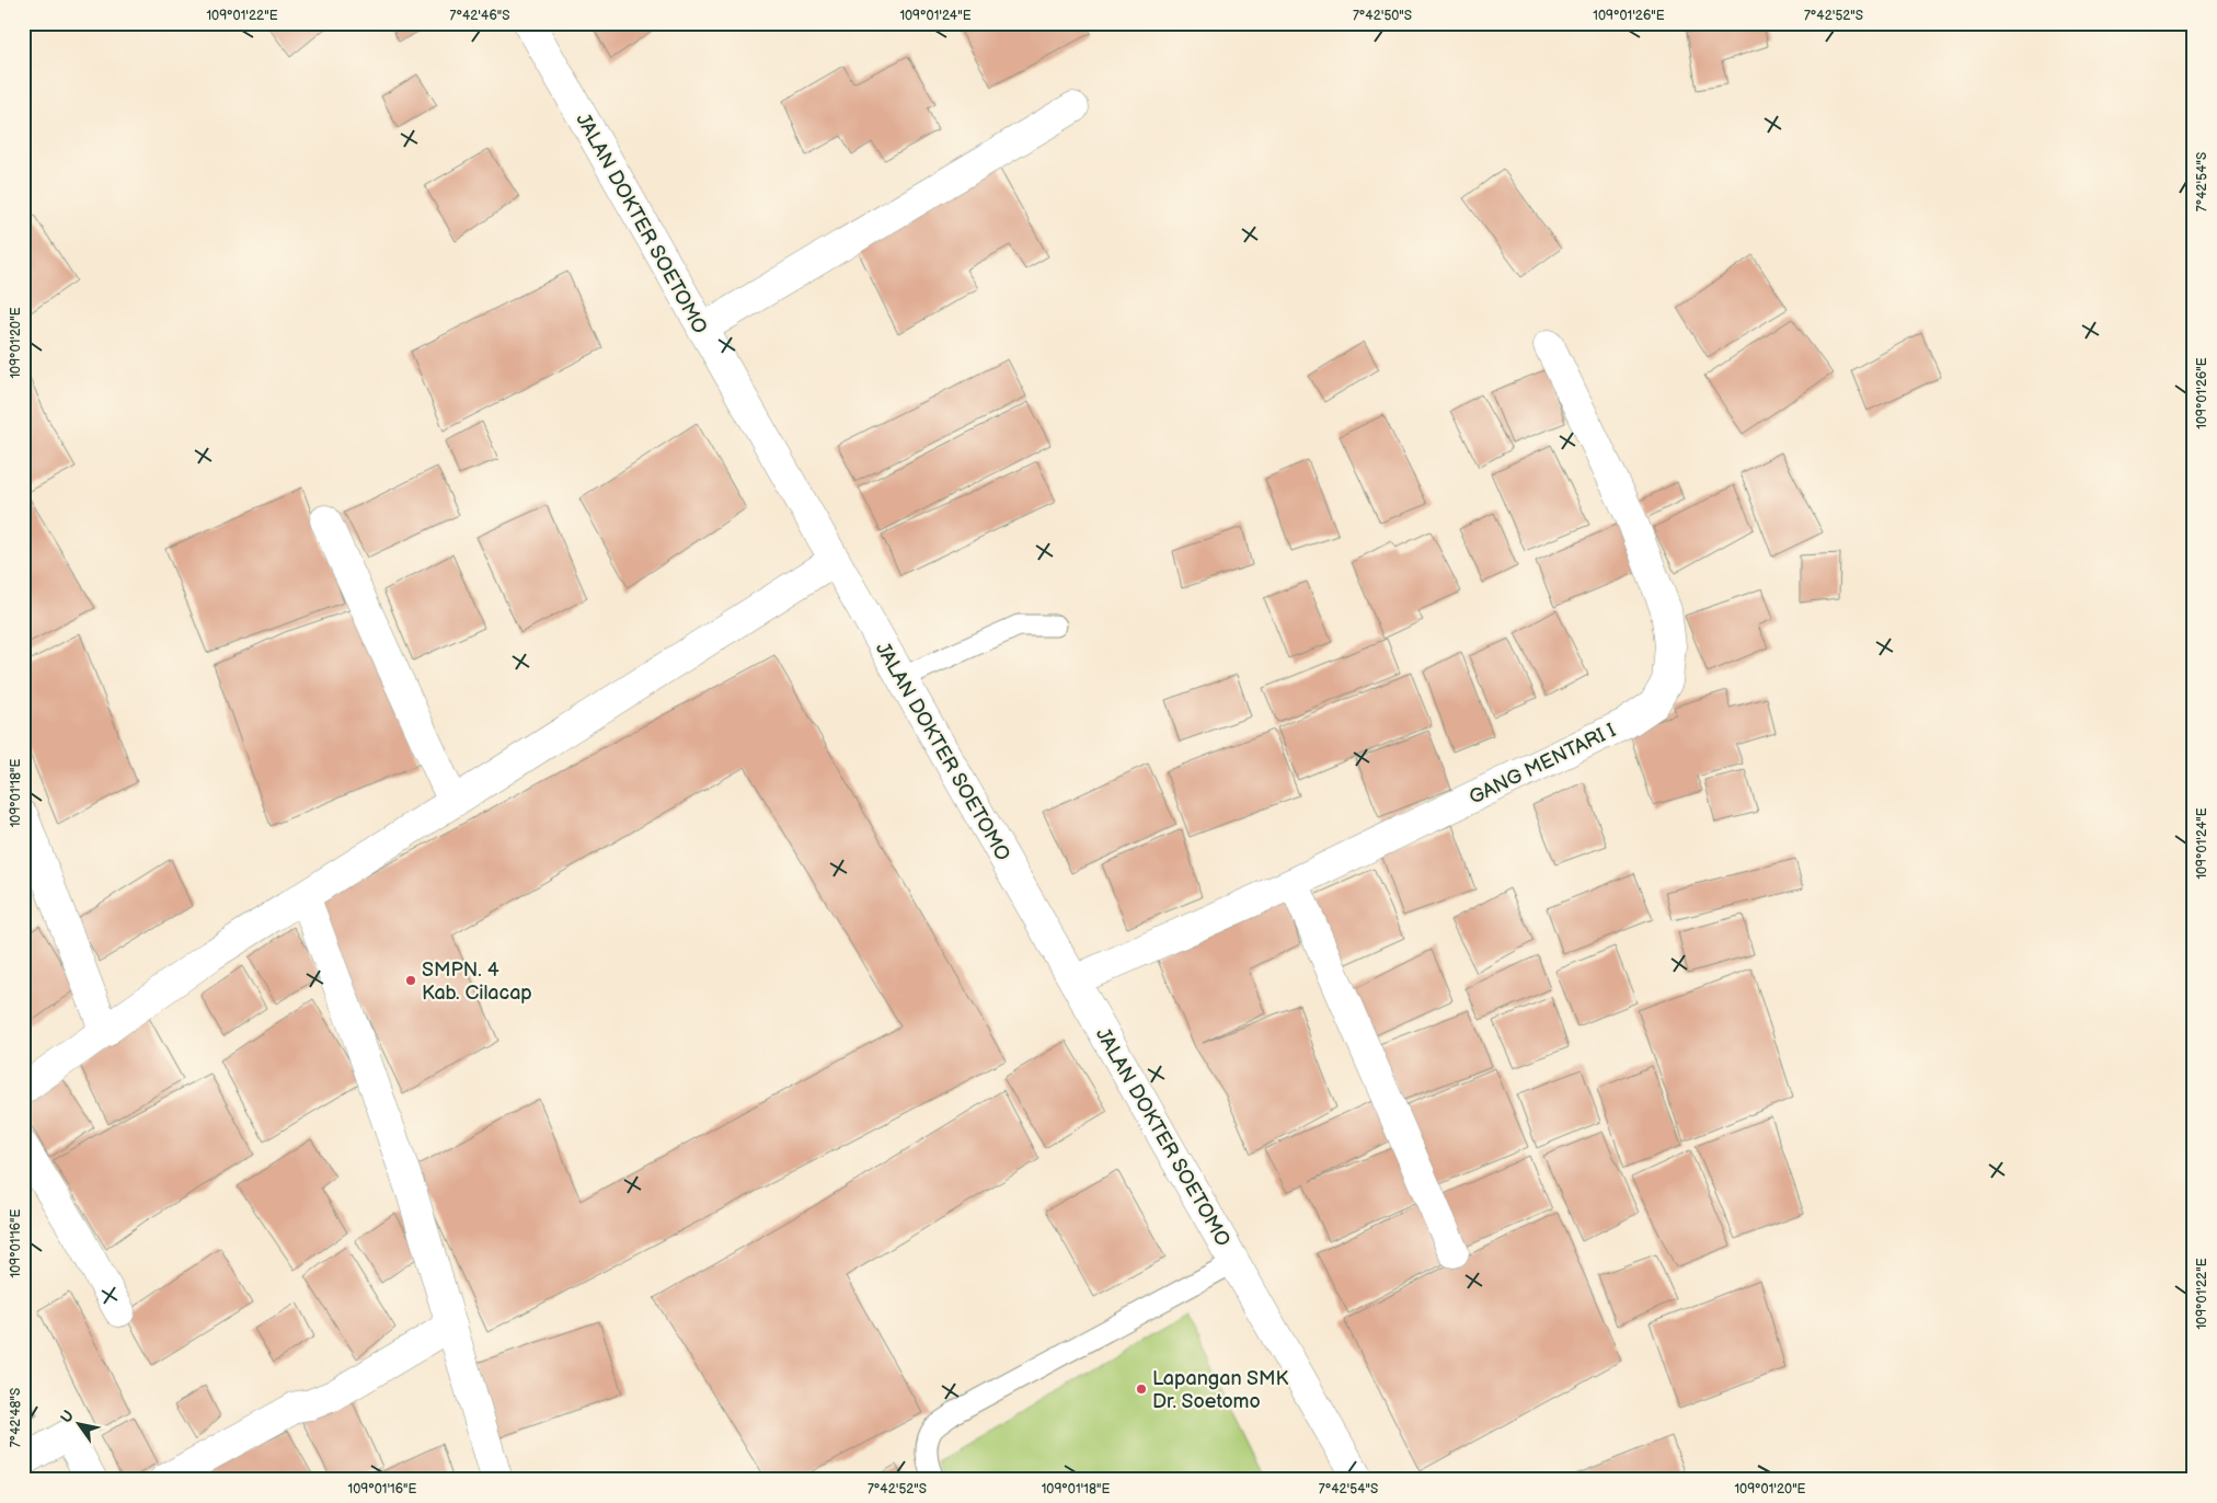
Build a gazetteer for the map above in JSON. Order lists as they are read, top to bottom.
{
  "streets": {
    "street": ["JALAN DOKTER SOETOMO", "GANG MENTARI I"]
  },
  "crossings": [
    ["JALAN DOKTER SOETOMO", "GANG MENTARI I"]
  ],
  "places": ["SMPN. 4 Kab. Cilacap", "Lapangan SMK Dr. Soetomo"],
  "north": "top left",
  "coordinates": [
    "109°01'22\"E",
    "7°42'46\"S",
    "109°01'24\"E",
    "7°42'50\"S",
    "109°01'26\"E",
    "7°42'52\"S",
    "7°42'54\"S",
    "109°01'20\"E",
    "109°01'18\"E",
    "109°01'16\"E",
    "7°42'48\"S"
  ]
}
